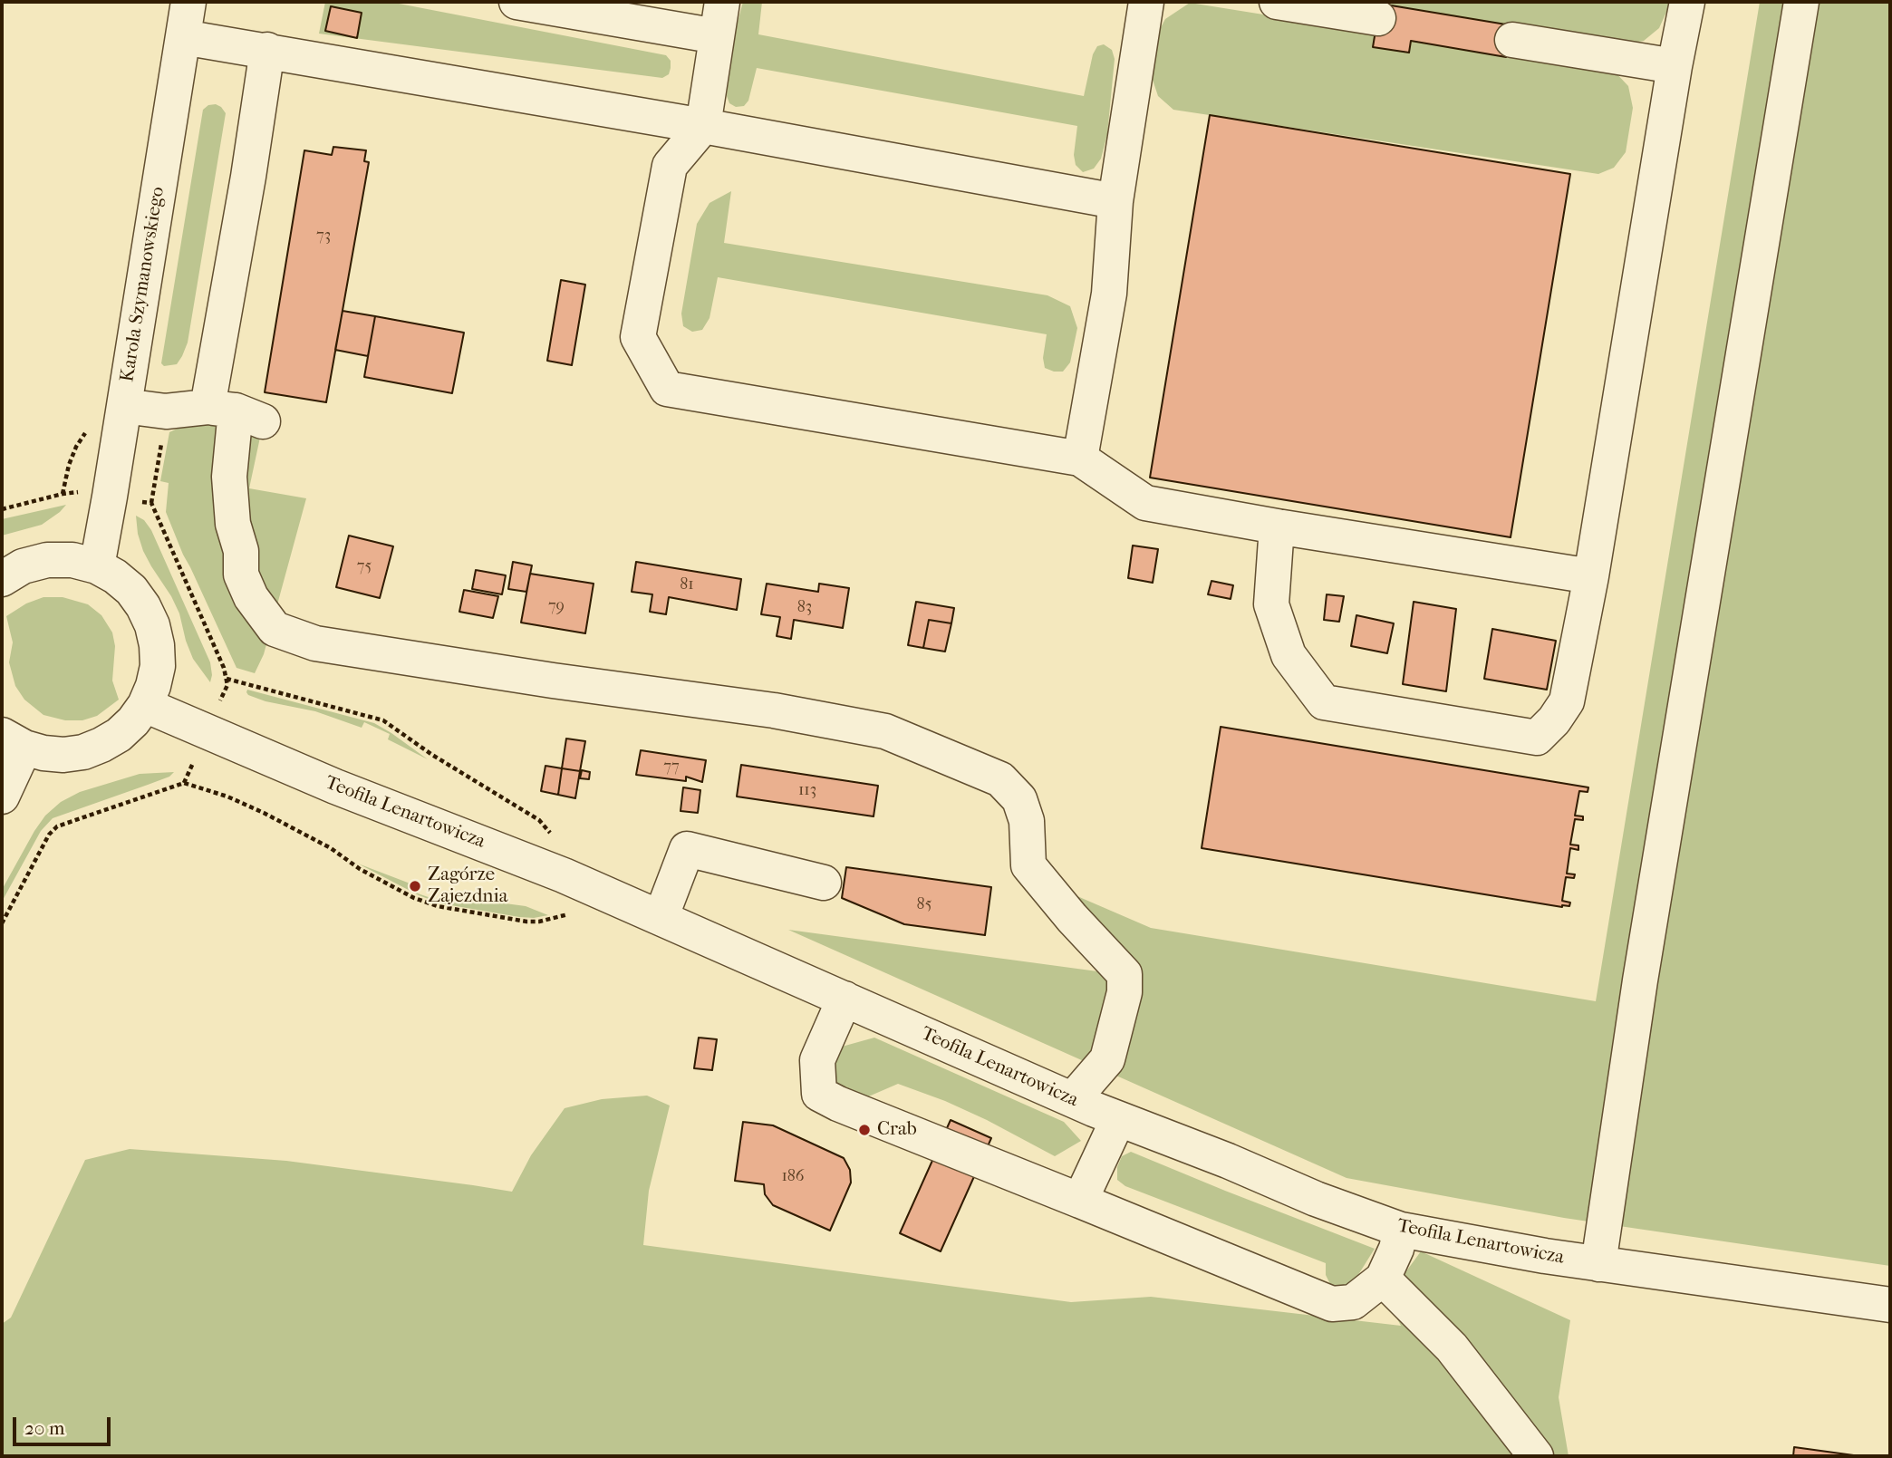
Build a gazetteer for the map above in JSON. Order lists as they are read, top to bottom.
{
  "streets": {
    "street": ["Karola Szymanowskiego", "Teofila Lenartowicza"]
  },
  "places": ["Zagórze Zajezdnia", "Crab"],
  "house_numbers": [
    "73",
    "75",
    "81",
    "79",
    "83",
    "77",
    "113",
    "85",
    "186"
  ],
  "scale_bar": "20 m"
}
